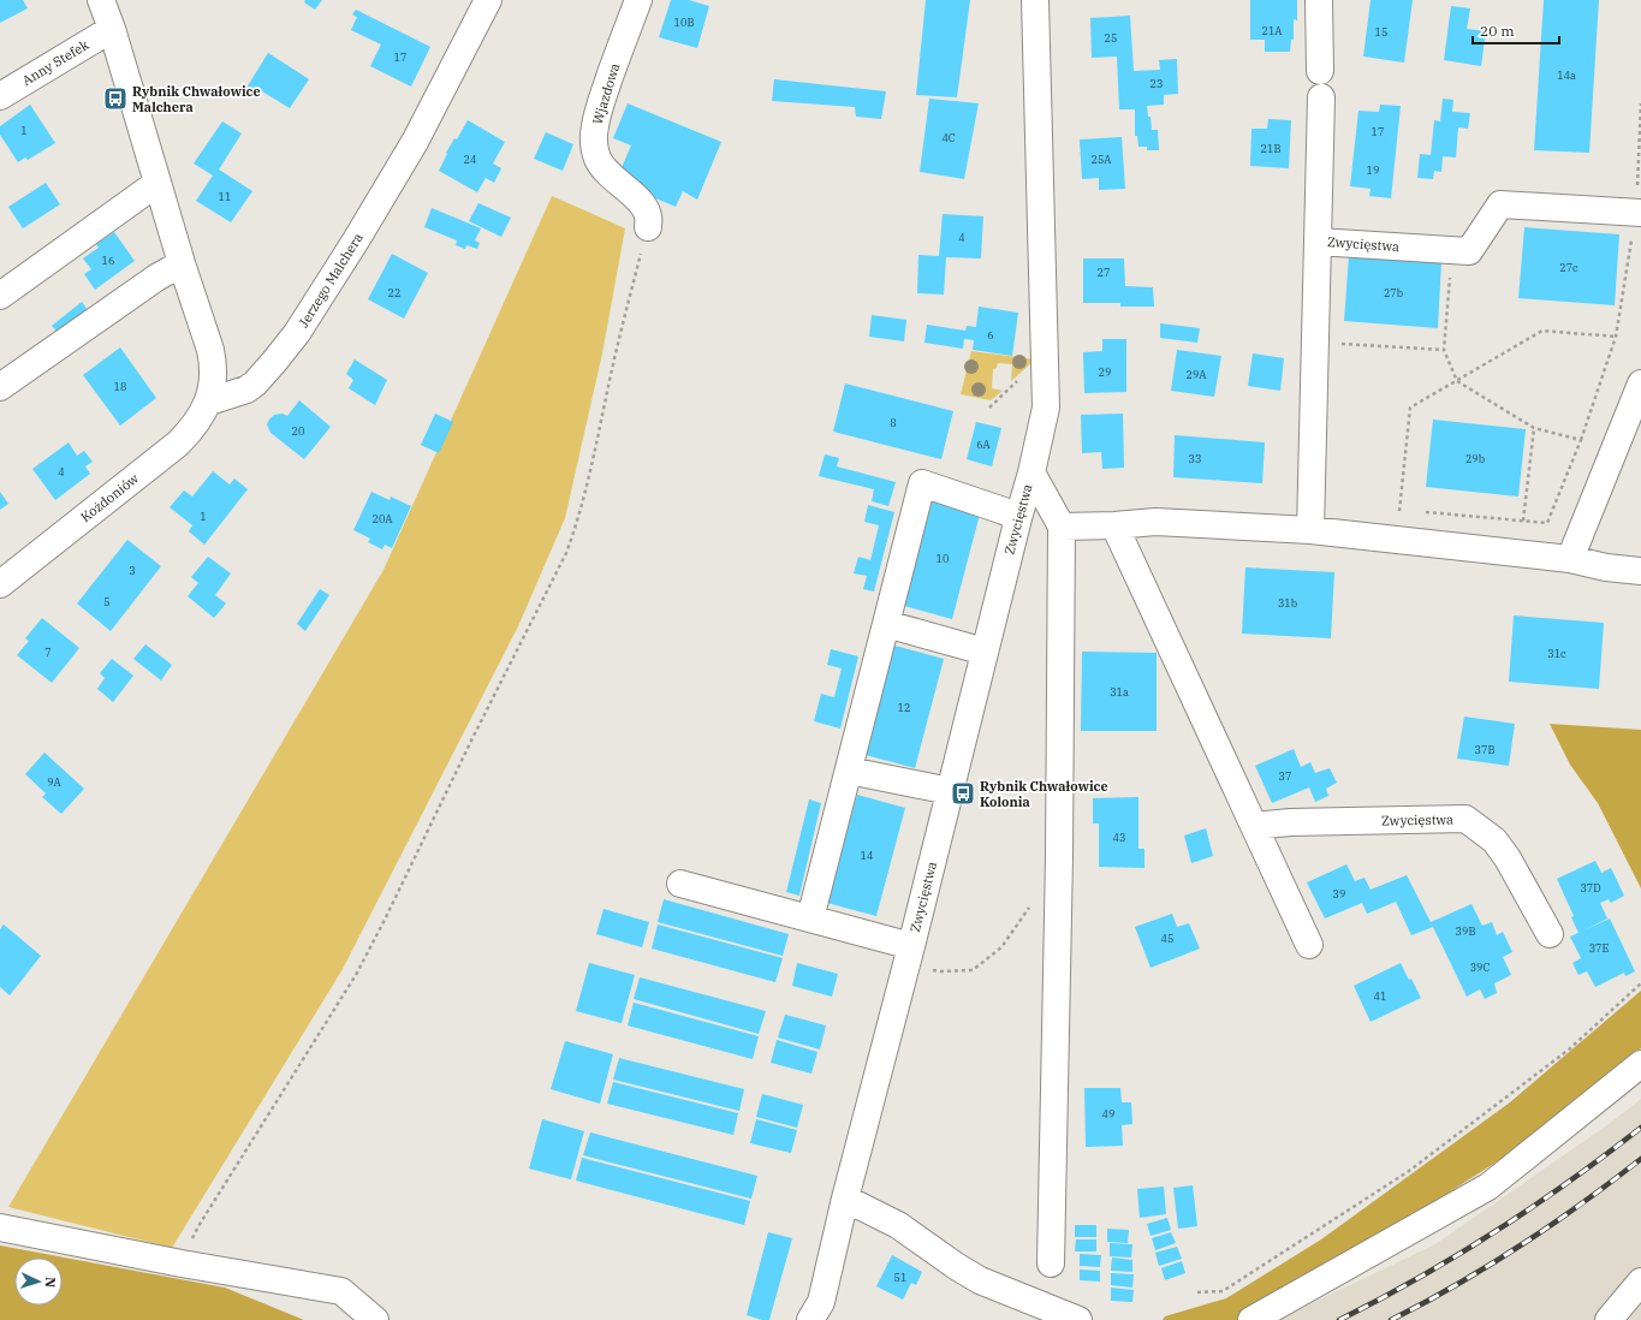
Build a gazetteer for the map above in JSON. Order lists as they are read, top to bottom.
{
  "streets": {
    "street": [
      "Anny Stefek",
      "Wjazdowa",
      "Zwycięstwa",
      "Jerzego Malchera",
      "Kożdoniów"
    ]
  },
  "crossings": [
    ["Jerzego Malchera", "Kożdoniów"]
  ],
  "places": {
    "bus stop": ["Rybnik Chwałowice Malchera", "Rybnik Chwałowice Kolonia"]
  },
  "house_numbers": [
    "10B",
    "21A",
    "15",
    "25",
    "17",
    "14a",
    "23",
    "1",
    "17",
    "4C",
    "21B",
    "24",
    "25A",
    "19",
    "11",
    "4",
    "16",
    "27c",
    "27",
    "22",
    "27b",
    "6",
    "29",
    "29A",
    "18",
    "8",
    "20",
    "6A",
    "33",
    "29b",
    "4",
    "1",
    "20A",
    "10",
    "3",
    "5",
    "31b",
    "7",
    "31c",
    "31a",
    "12",
    "37B",
    "37",
    "9A",
    "43",
    "14",
    "37D",
    "39",
    "39B",
    "45",
    "37E",
    "39C",
    "41",
    "49",
    "51"
  ],
  "scale_bar": "20 m",
  "north": "right"
}
